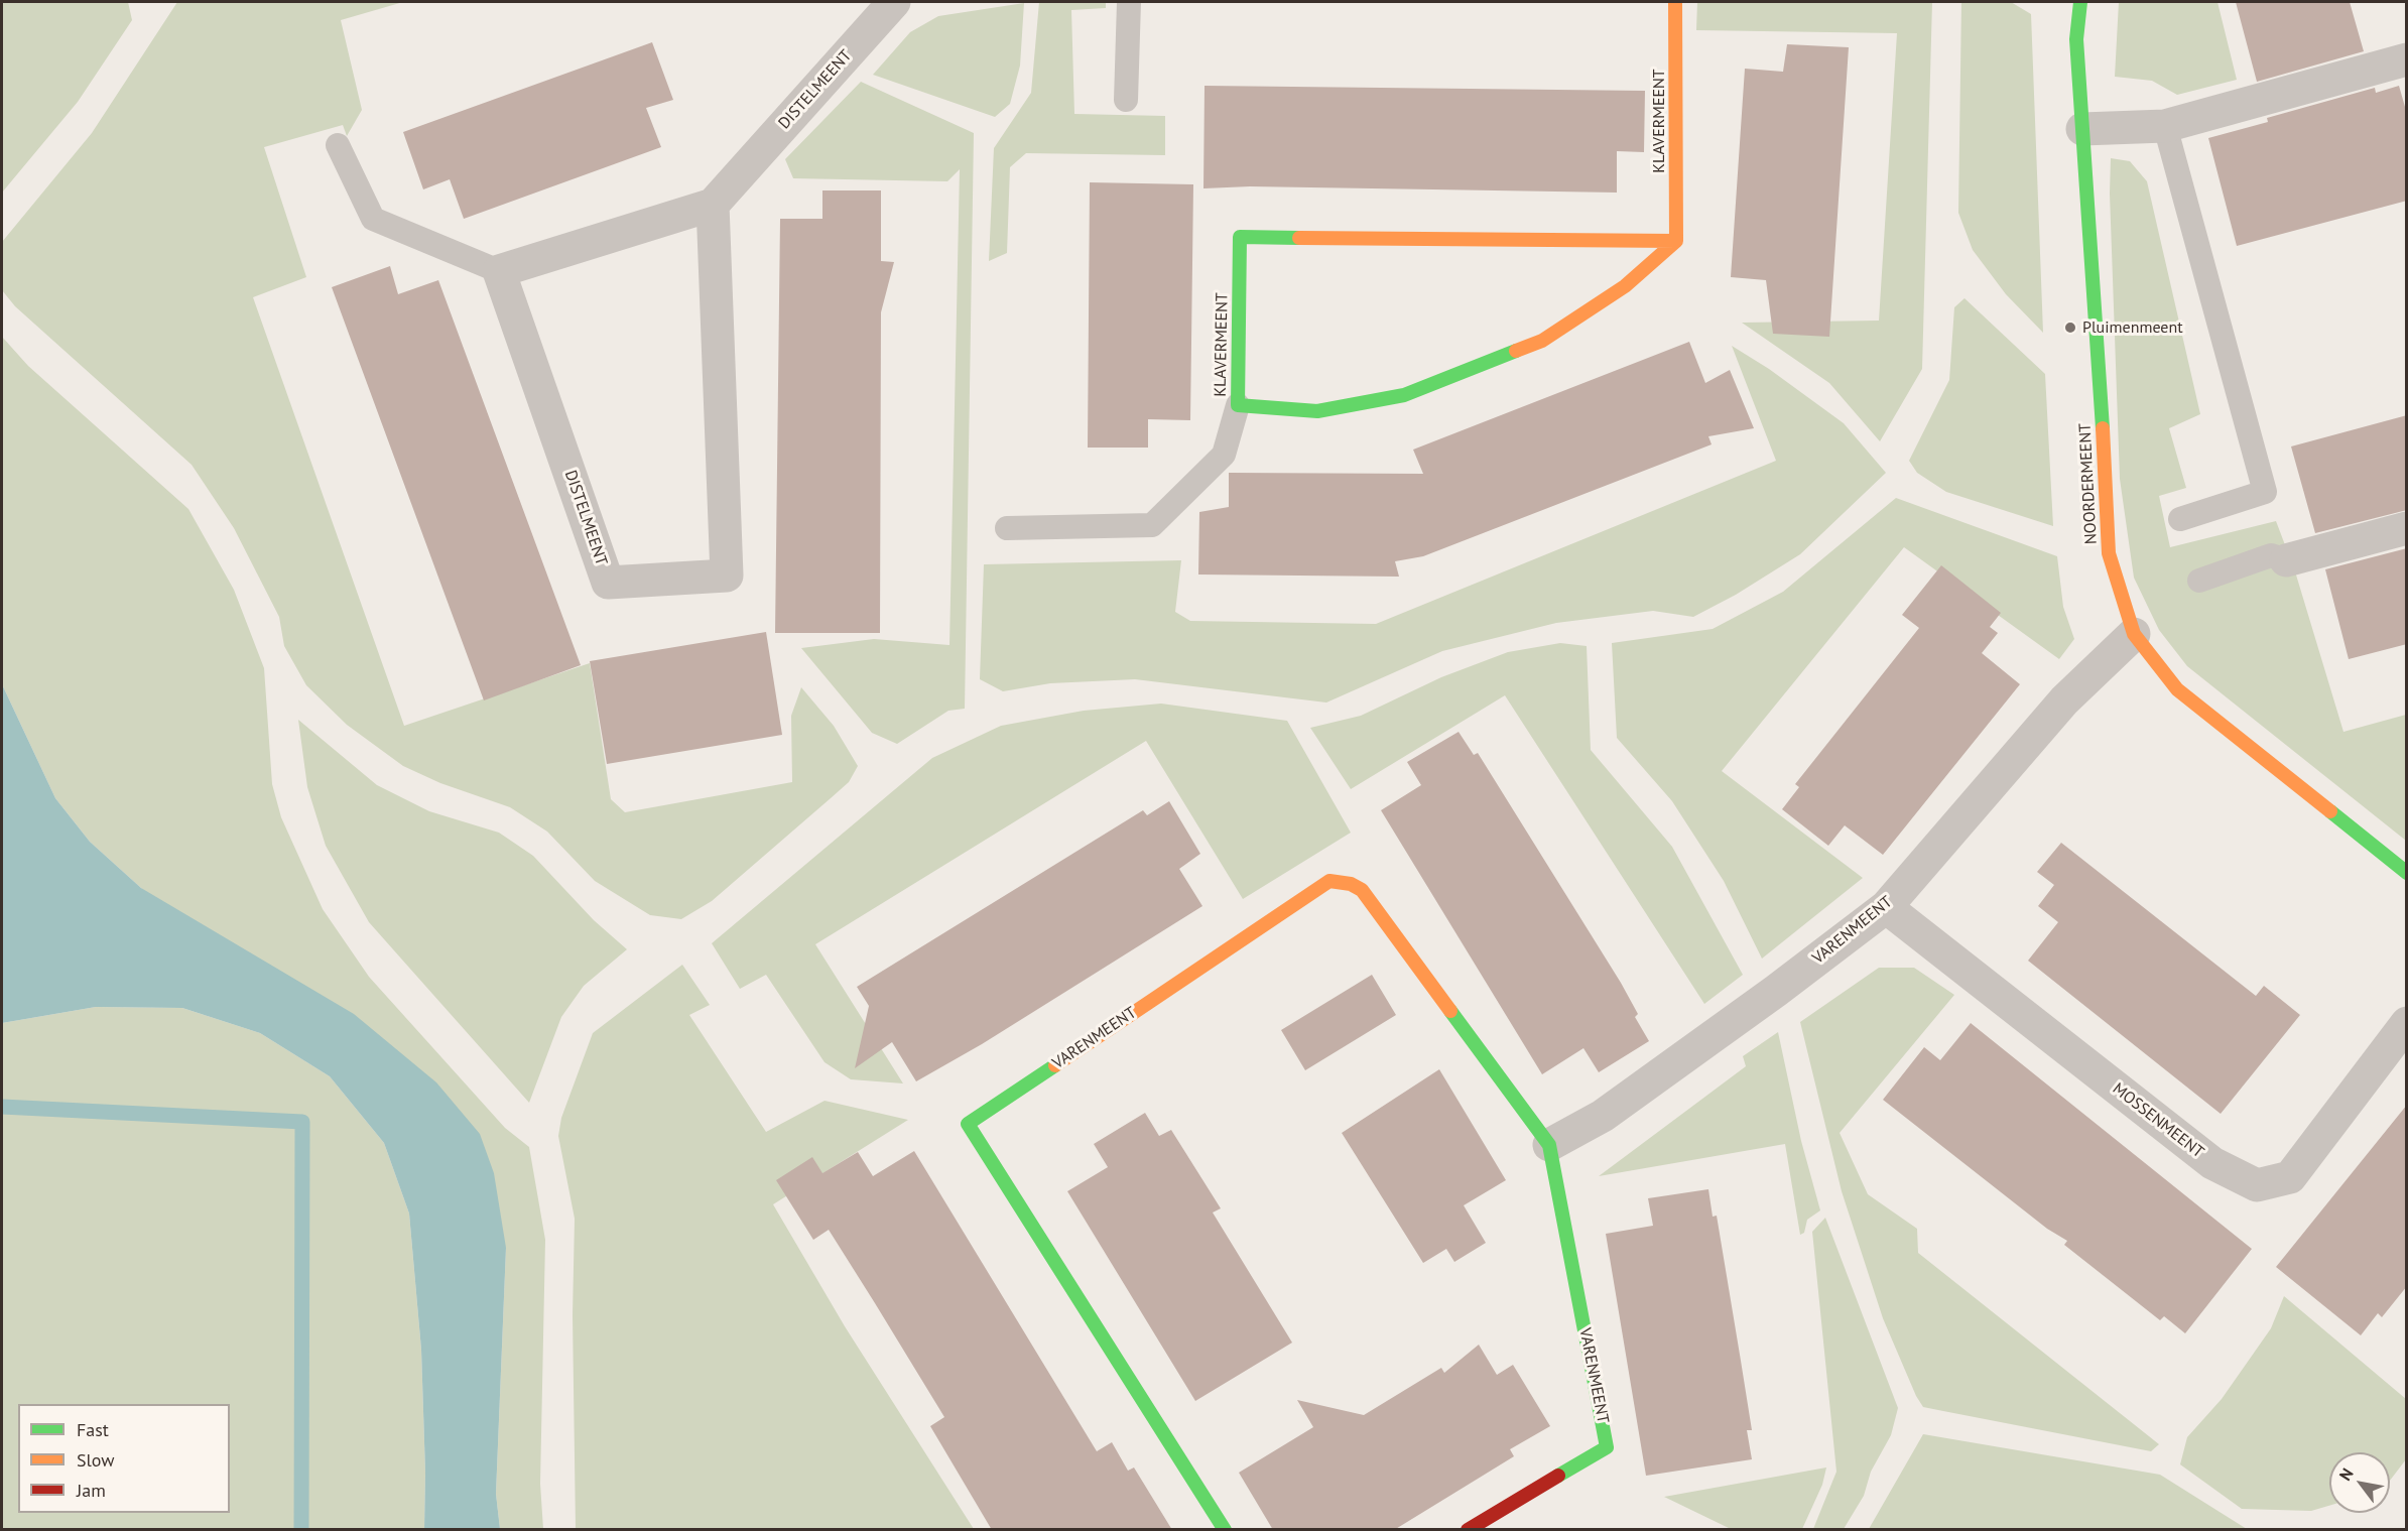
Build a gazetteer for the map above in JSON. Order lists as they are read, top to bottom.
{
  "streets": {
    "street": [
      "DISTELMEENT",
      "KLAVERMEENT",
      "NOORDERMEENT",
      "VARENMEENT",
      "MOSSENMEENT"
    ]
  },
  "crossings": [
    ["NOORDERMEENT", "VARENMEENT"],
    ["VARENMEENT", "MOSSENMEENT"]
  ],
  "places": ["Pluimenmeent"],
  "legend": ["Fast", "Slow", "Jam"],
  "north": "top left"
}
